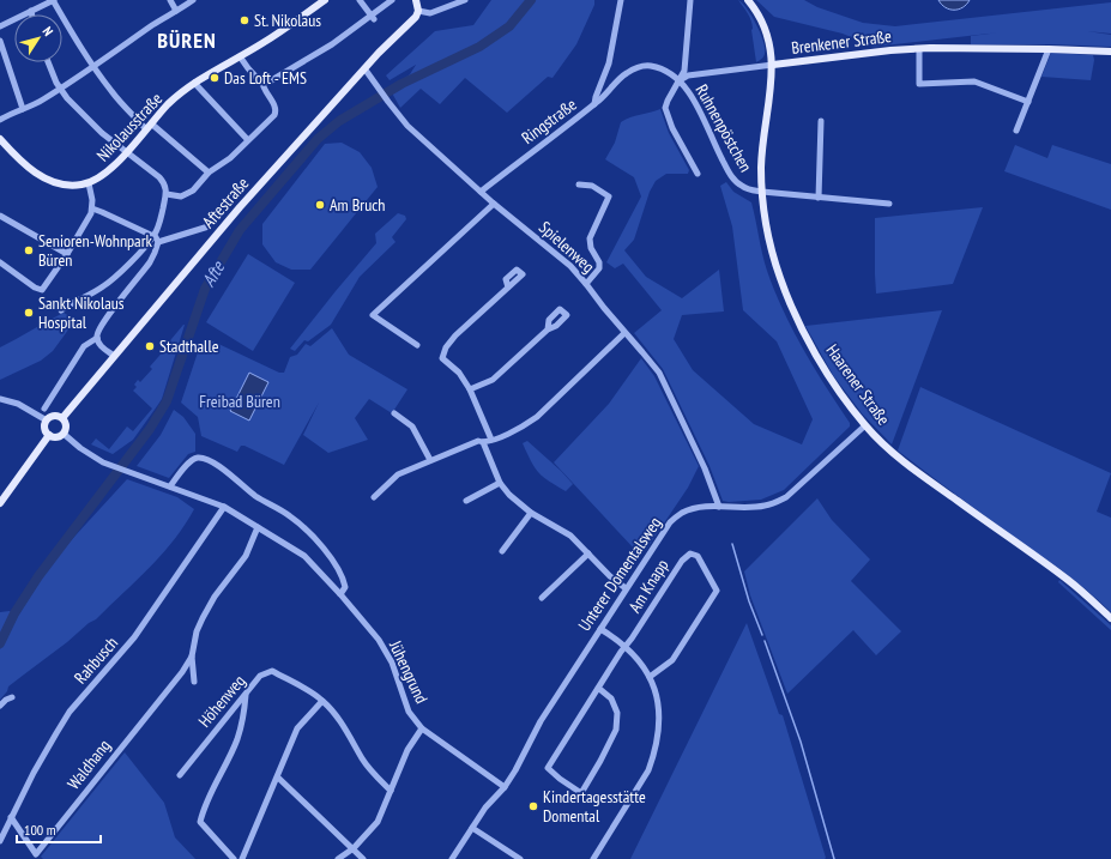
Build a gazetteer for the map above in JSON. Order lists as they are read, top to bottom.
{
  "streets": {
    "main road": [
      "Brenkener Straße",
      "Nikolausstraße",
      "Aftestraße",
      "Haarener Straße"
    ],
    "street": [
      "Ringstraße",
      "Ruhnenpöstchen",
      "Spielenweg",
      "Unterer Domentalsweg",
      "Am Knapp",
      "Rahbusch",
      "Jühengrund",
      "Höhenweg",
      "Waldhang"
    ]
  },
  "crossings": [
    ["Brenkener Straße", "Ruhnenpöstchen"],
    ["Brenkener Straße", "Haarener Straße"],
    ["Ringstraße", "Spielenweg"],
    ["Ruhnenpöstchen", "Haarener Straße"],
    ["Aftestraße", "Spielenweg"],
    ["Aftestraße", "Jühengrund"],
    ["Spielenweg", "Unterer Domentalsweg"],
    ["Haarener Straße", "Unterer Domentalsweg"],
    ["Unterer Domentalsweg", "Jühengrund"],
    ["Rahbusch", "Jühengrund"],
    ["Rahbusch", "Waldhang"],
    ["Jühengrund", "Waldhang"]
  ],
  "districts": ["BÜREN"],
  "water": ["Afte"],
  "parks": ["Freibad Büren"],
  "places": [
    "St. Nikolaus",
    "Das Loft - EMS",
    "Am Bruch",
    "Senioren-Wohnpark Büren",
    "Sankt Nikolaus Hospital",
    "Stadthalle",
    "Kindertagesstätte Domental"
  ],
  "scale_bar": "100 m",
  "north": "top right"
}
